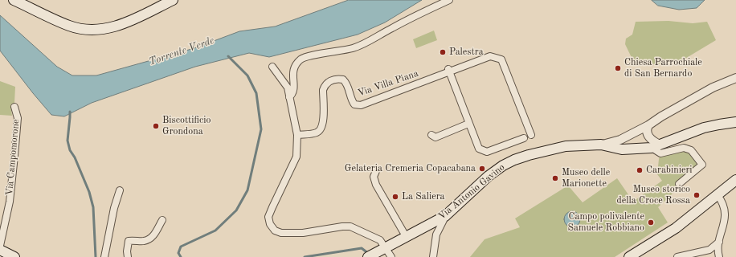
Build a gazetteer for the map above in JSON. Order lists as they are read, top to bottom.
{
  "streets": {
    "main road": ["Via Antonio Gavino"],
    "street": ["Via Villa Piana", "Via Campomorone"]
  },
  "water": ["Torrente Verde"],
  "places": [
    "Palestra",
    "Chiesa Parrochiale di San Bernardo",
    "Biscottificio Grondona",
    "Gelateria Cremeria Copacabana",
    "Carabinieri",
    "Museo delle Marionette",
    "Museo storico della Croce Rossa",
    "La Saliera",
    "Campo polivalente Samuele Robbiano"
  ]
}
